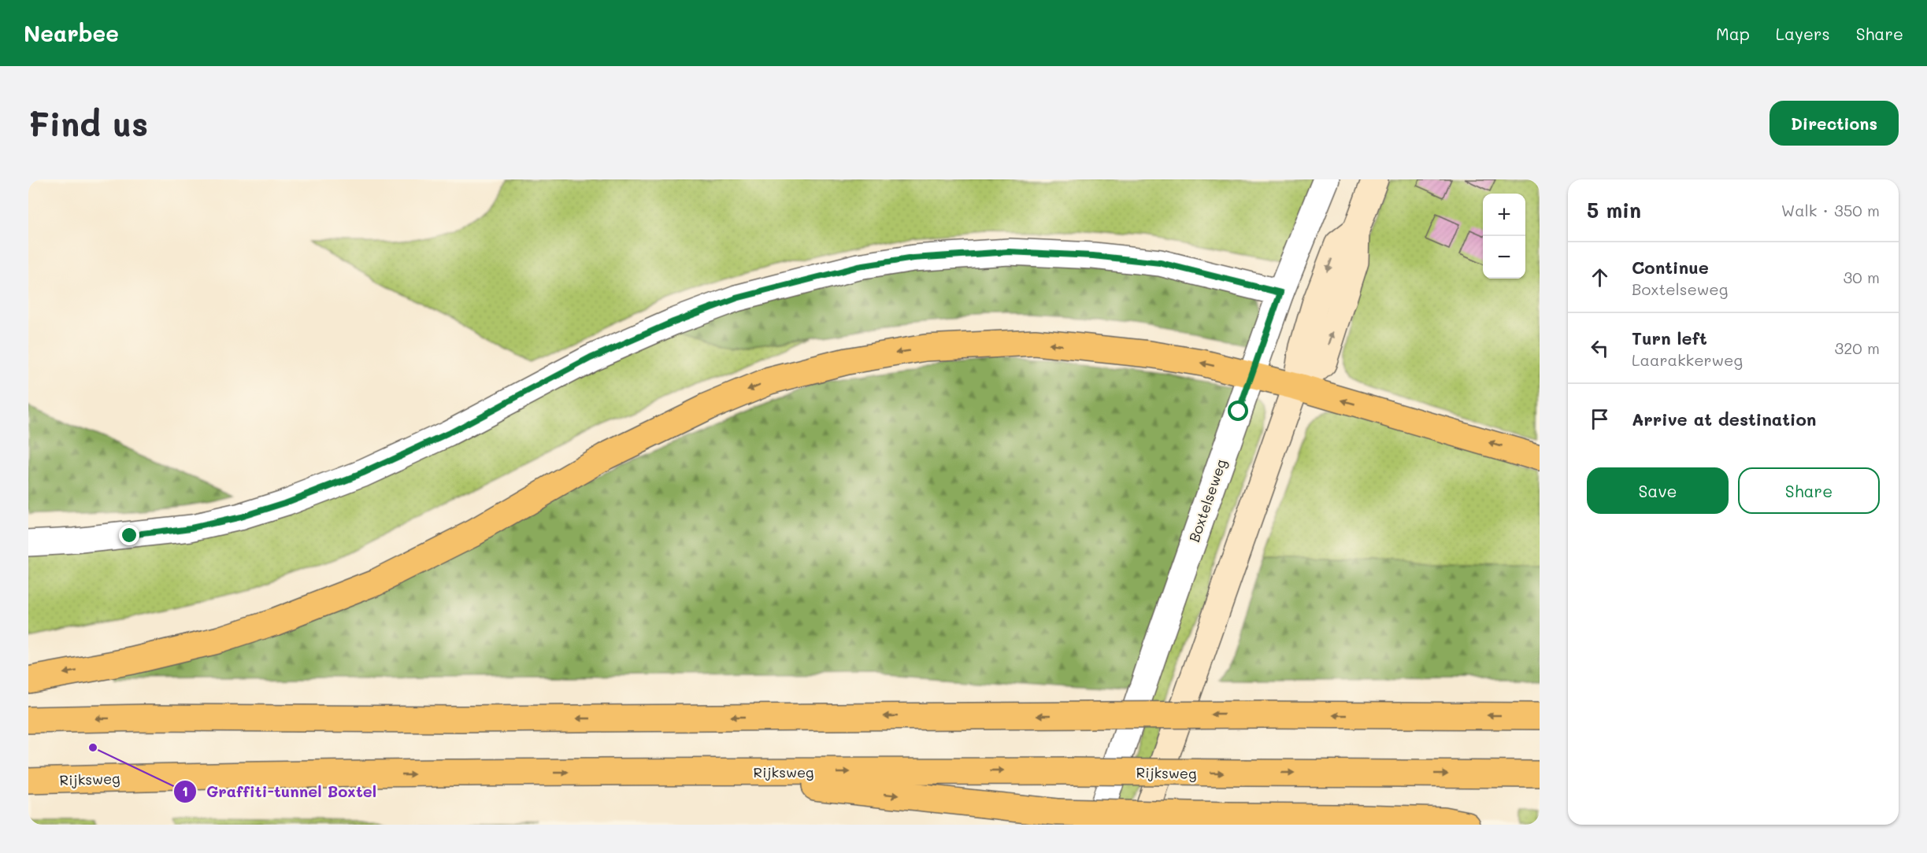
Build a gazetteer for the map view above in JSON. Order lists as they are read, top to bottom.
{
  "streets": {
    "highway": ["Rijksweg"],
    "street": ["Boxtelseweg"]
  },
  "places": ["Graffiti-tunnel Boxtel"],
  "page": {
    "header": "Nearbee",
    "nav": ["Map", "Layers", "Share"],
    "buttons": [
      "Directions",
      ["Save", "Share"]
    ],
    "title": "Find us",
    "heading": ["5 min", "Walk · 350 m"],
    "map_buttons": ["+", "−"],
    "list": [
      ["Continue", "Boxtelseweg", "30 m"],
      ["Turn left", "Laarakkerweg", "320 m"],
      "Arrive at destination"
    ]
  }
}
